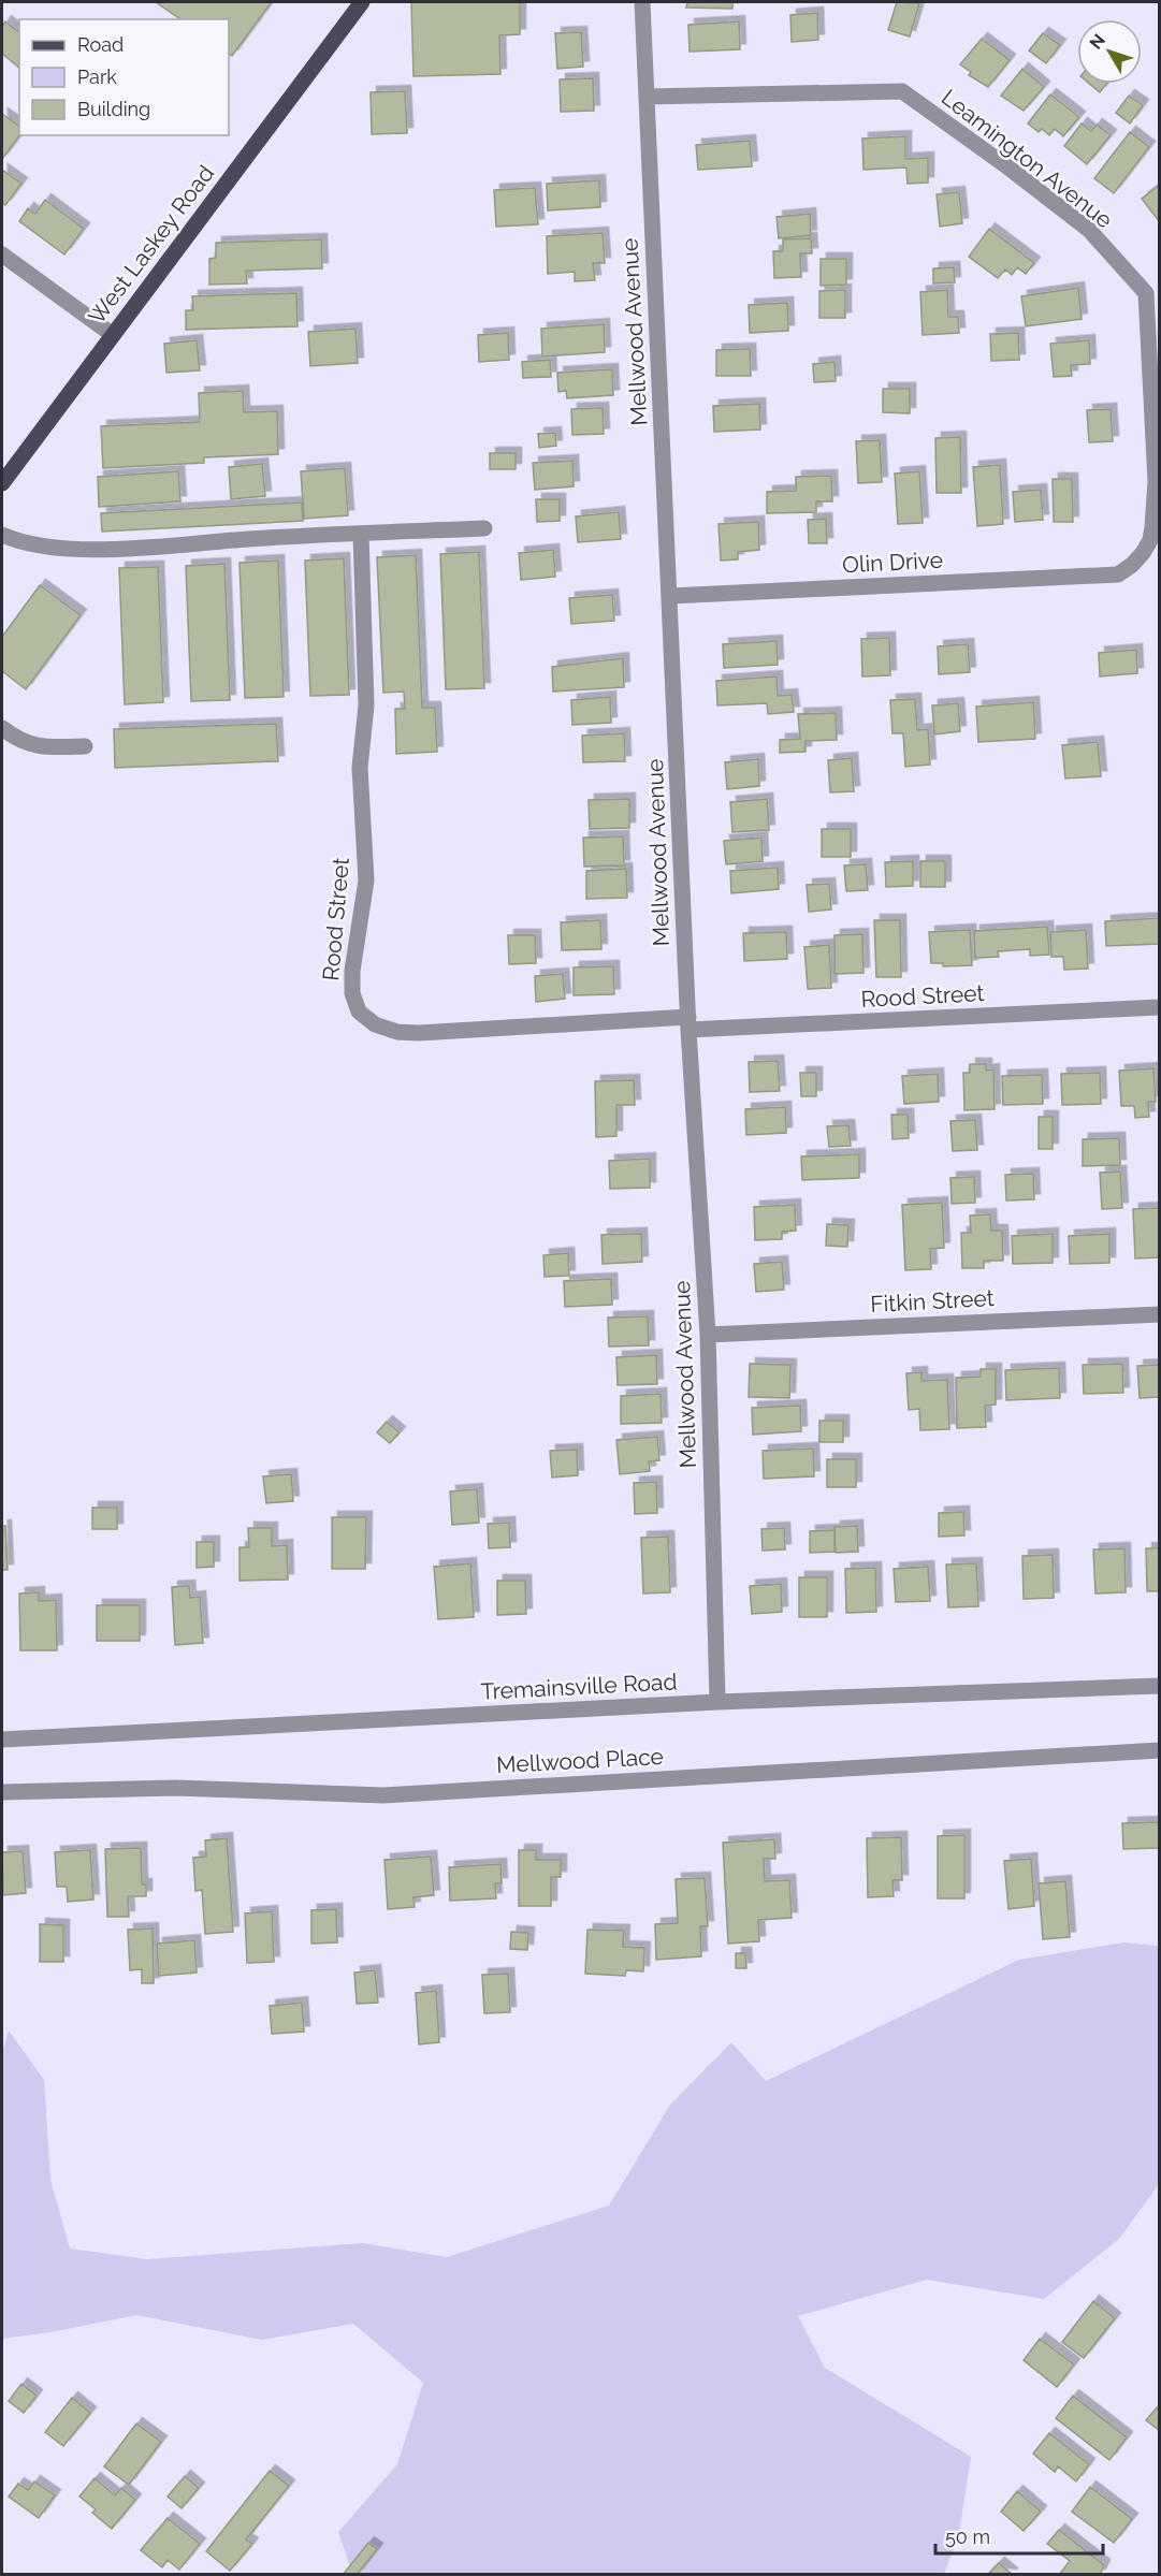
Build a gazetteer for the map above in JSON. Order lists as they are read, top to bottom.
{
  "streets": {
    "main road": ["West Laskey Road"],
    "street": [
      "Leamington Avenue",
      "Mellwood Avenue",
      "Olin Drive",
      "Rood Street",
      "Fitkin Street",
      "Tremainsville Road",
      "Mellwood Place"
    ]
  },
  "crossings": [
    ["Leamington Avenue", "Mellwood Avenue"],
    ["Leamington Avenue", "Olin Drive"],
    ["Mellwood Avenue", "Olin Drive"],
    ["Mellwood Avenue", "Rood Street"],
    ["Mellwood Avenue", "Fitkin Street"],
    ["Mellwood Avenue", "Tremainsville Road"]
  ],
  "legend": ["Road", "Park", "Building"],
  "scale_bar": "50 m",
  "north": "top left"
}
